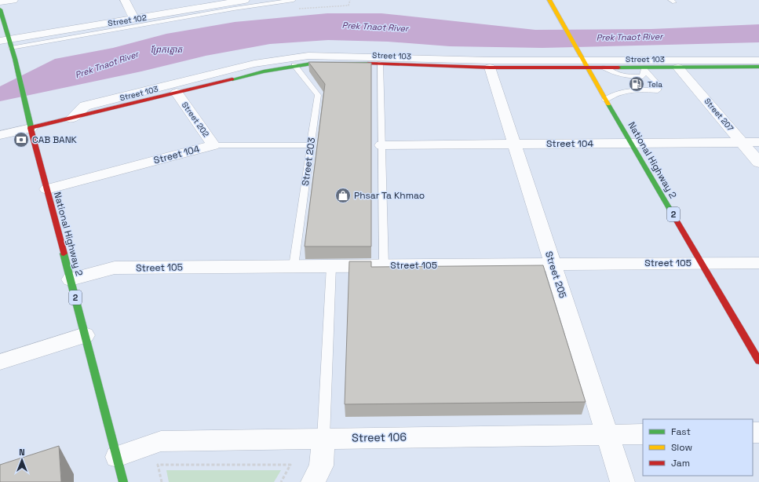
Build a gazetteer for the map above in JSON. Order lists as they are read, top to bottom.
{
  "streets": {
    "main road": ["Street 103", "National Highway 2", "2"],
    "street": [
      "Street 102",
      "Street 207",
      "Street 202",
      "Street 104",
      "Street 105",
      "Street 205",
      "Street 106"
    ],
    "lane": ["Street 203"]
  },
  "crossings": [
    ["Street 102", "National Highway 2"],
    ["Street 103", "Street 207"],
    ["Street 103", "Street 202"],
    ["Street 103", "National Highway 2"],
    ["Street 103", "Street 203"],
    ["Street 103", "Street 205"],
    ["Street 207", "Street 104"],
    ["Street 202", "Street 104"],
    ["Street 104", "National Highway 2"],
    ["Street 104", "Street 203"],
    ["Street 104", "Street 205"],
    ["National Highway 2", "Street 105"],
    ["National Highway 2", "Street 106"],
    ["Street 203", "Street 105"],
    ["Street 105", "Street 205"],
    ["Street 205", "Street 106"]
  ],
  "water": ["Prek Tnaot River", "ព្រែកត្នោត"],
  "places": {
    "fuel station": ["Tela"],
    "bank": ["CAB BANK"],
    "shop": ["Phsar Ta Khmao"]
  },
  "legend": ["Fast", "Slow", "Jam"],
  "north": "top"
}
